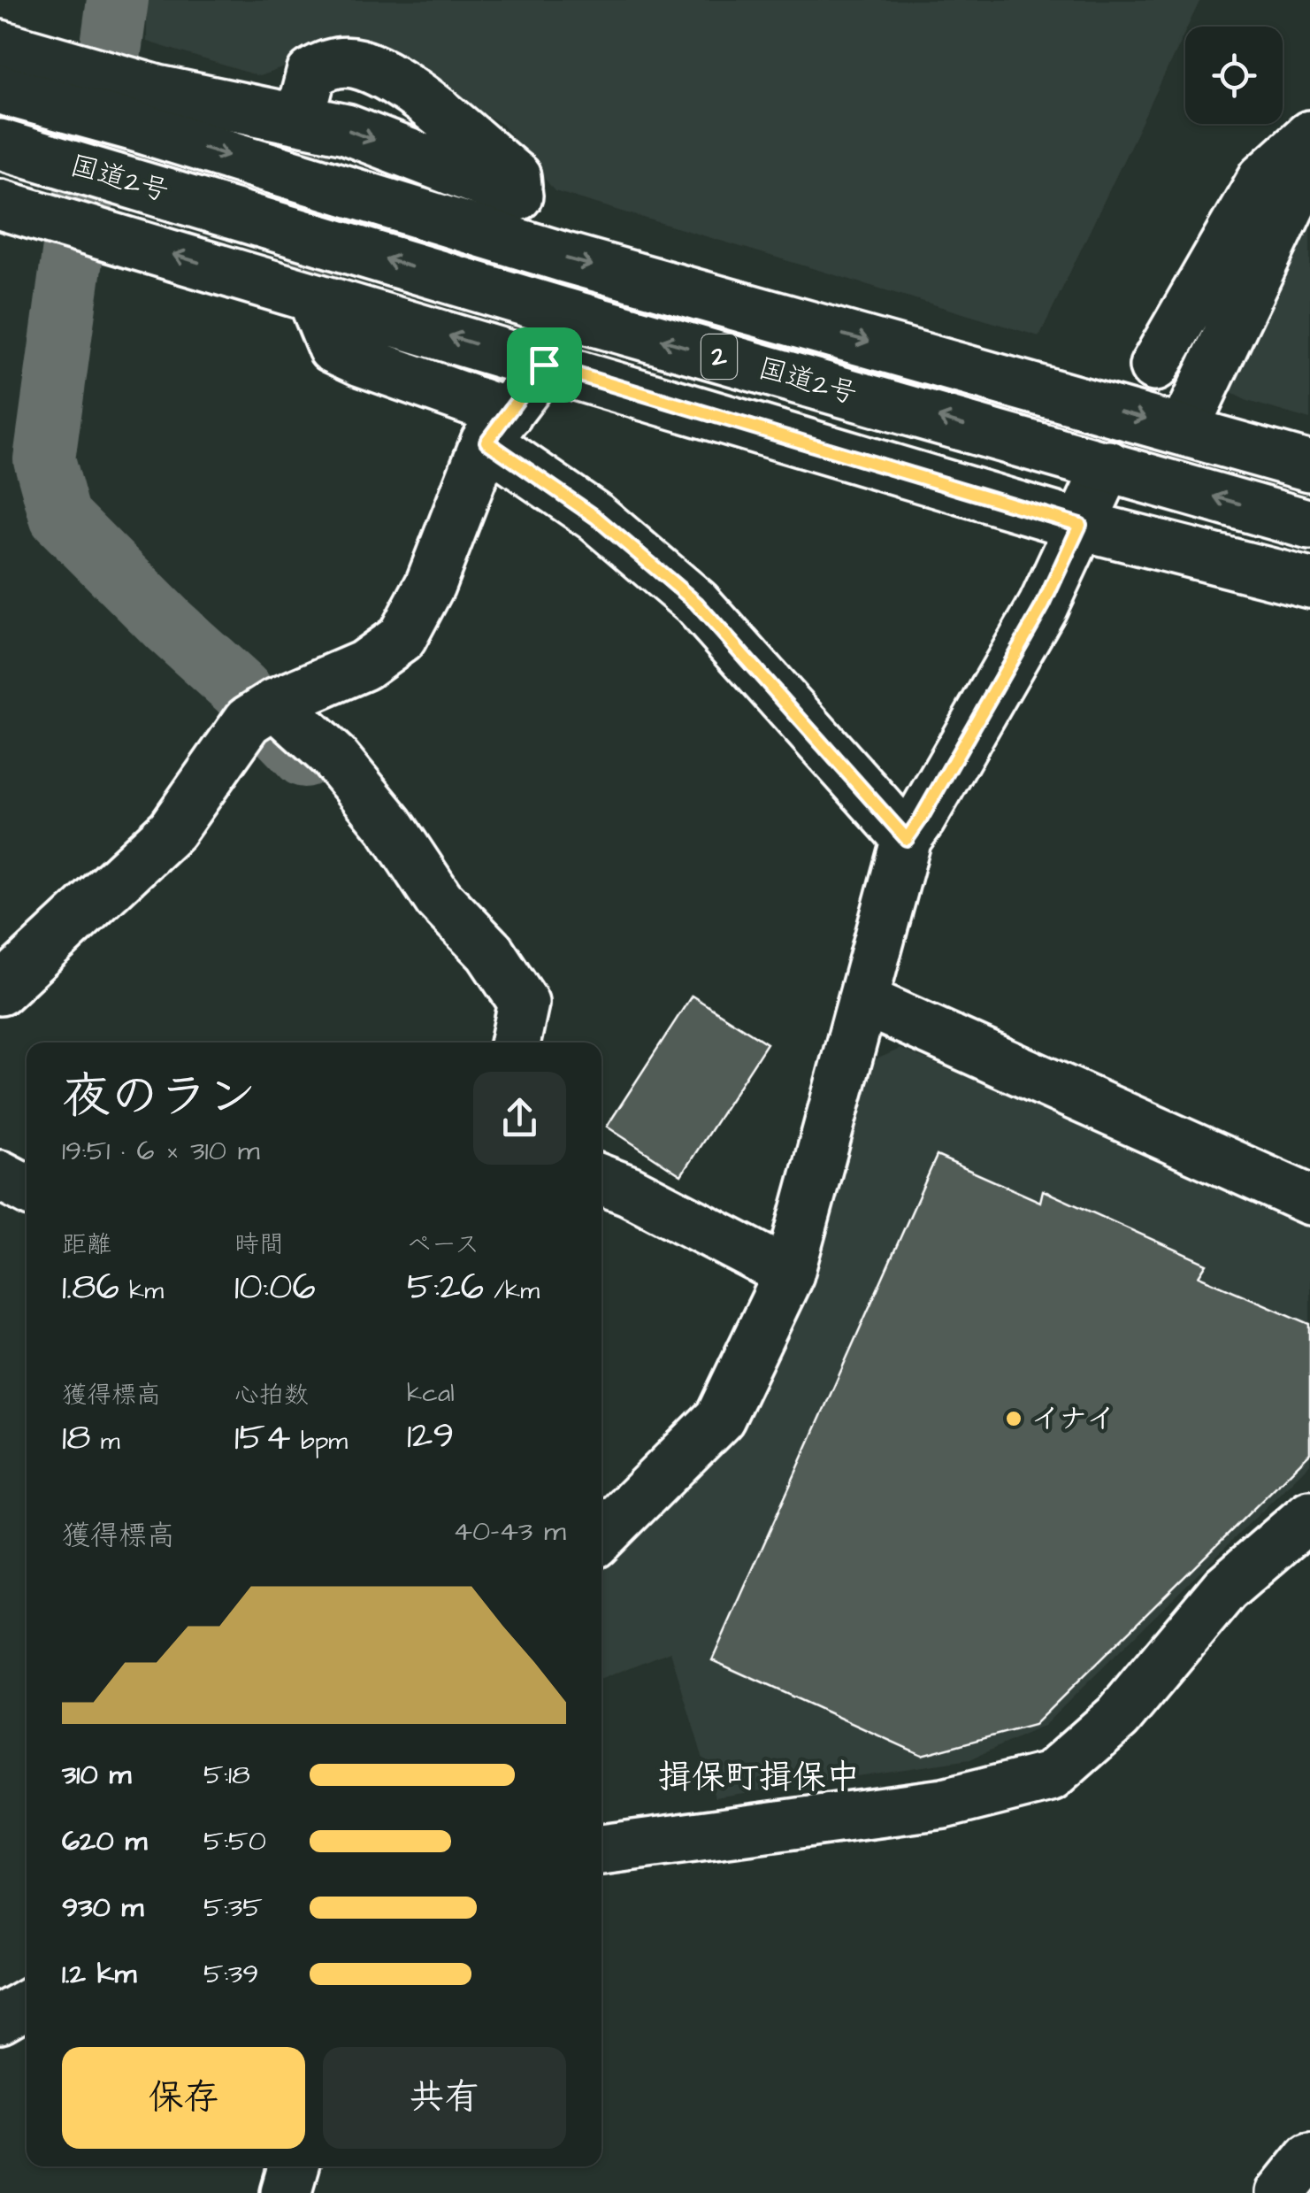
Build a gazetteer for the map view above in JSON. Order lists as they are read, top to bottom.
{
  "streets": {
    "main road": ["国道2号", "2"]
  },
  "districts": ["揖保町揖保中"],
  "places": ["イナイ"],
  "page": {
    "heading": ["夜のラン", "19:51 · 6 × 310 m"],
    "stats": [
      ["距離", "1.86 km"],
      ["時間", "10:06"],
      ["ペース", "5:26 /km"],
      ["獲得標高", "18 m"],
      ["心拍数", "154 bpm"],
      ["kcal", "129"]
    ],
    "chart": ["獲得標高", "40–43 m"],
    "list": [
      {
        "name": "310 m",
        "note": "5:18"
      },
      {
        "name": "620 m",
        "note": "5:50"
      },
      {
        "name": "930 m",
        "note": "5:35"
      },
      {
        "name": "1.2 km",
        "note": "5:39"
      }
    ],
    "buttons": ["保存", "共有"]
  }
}
